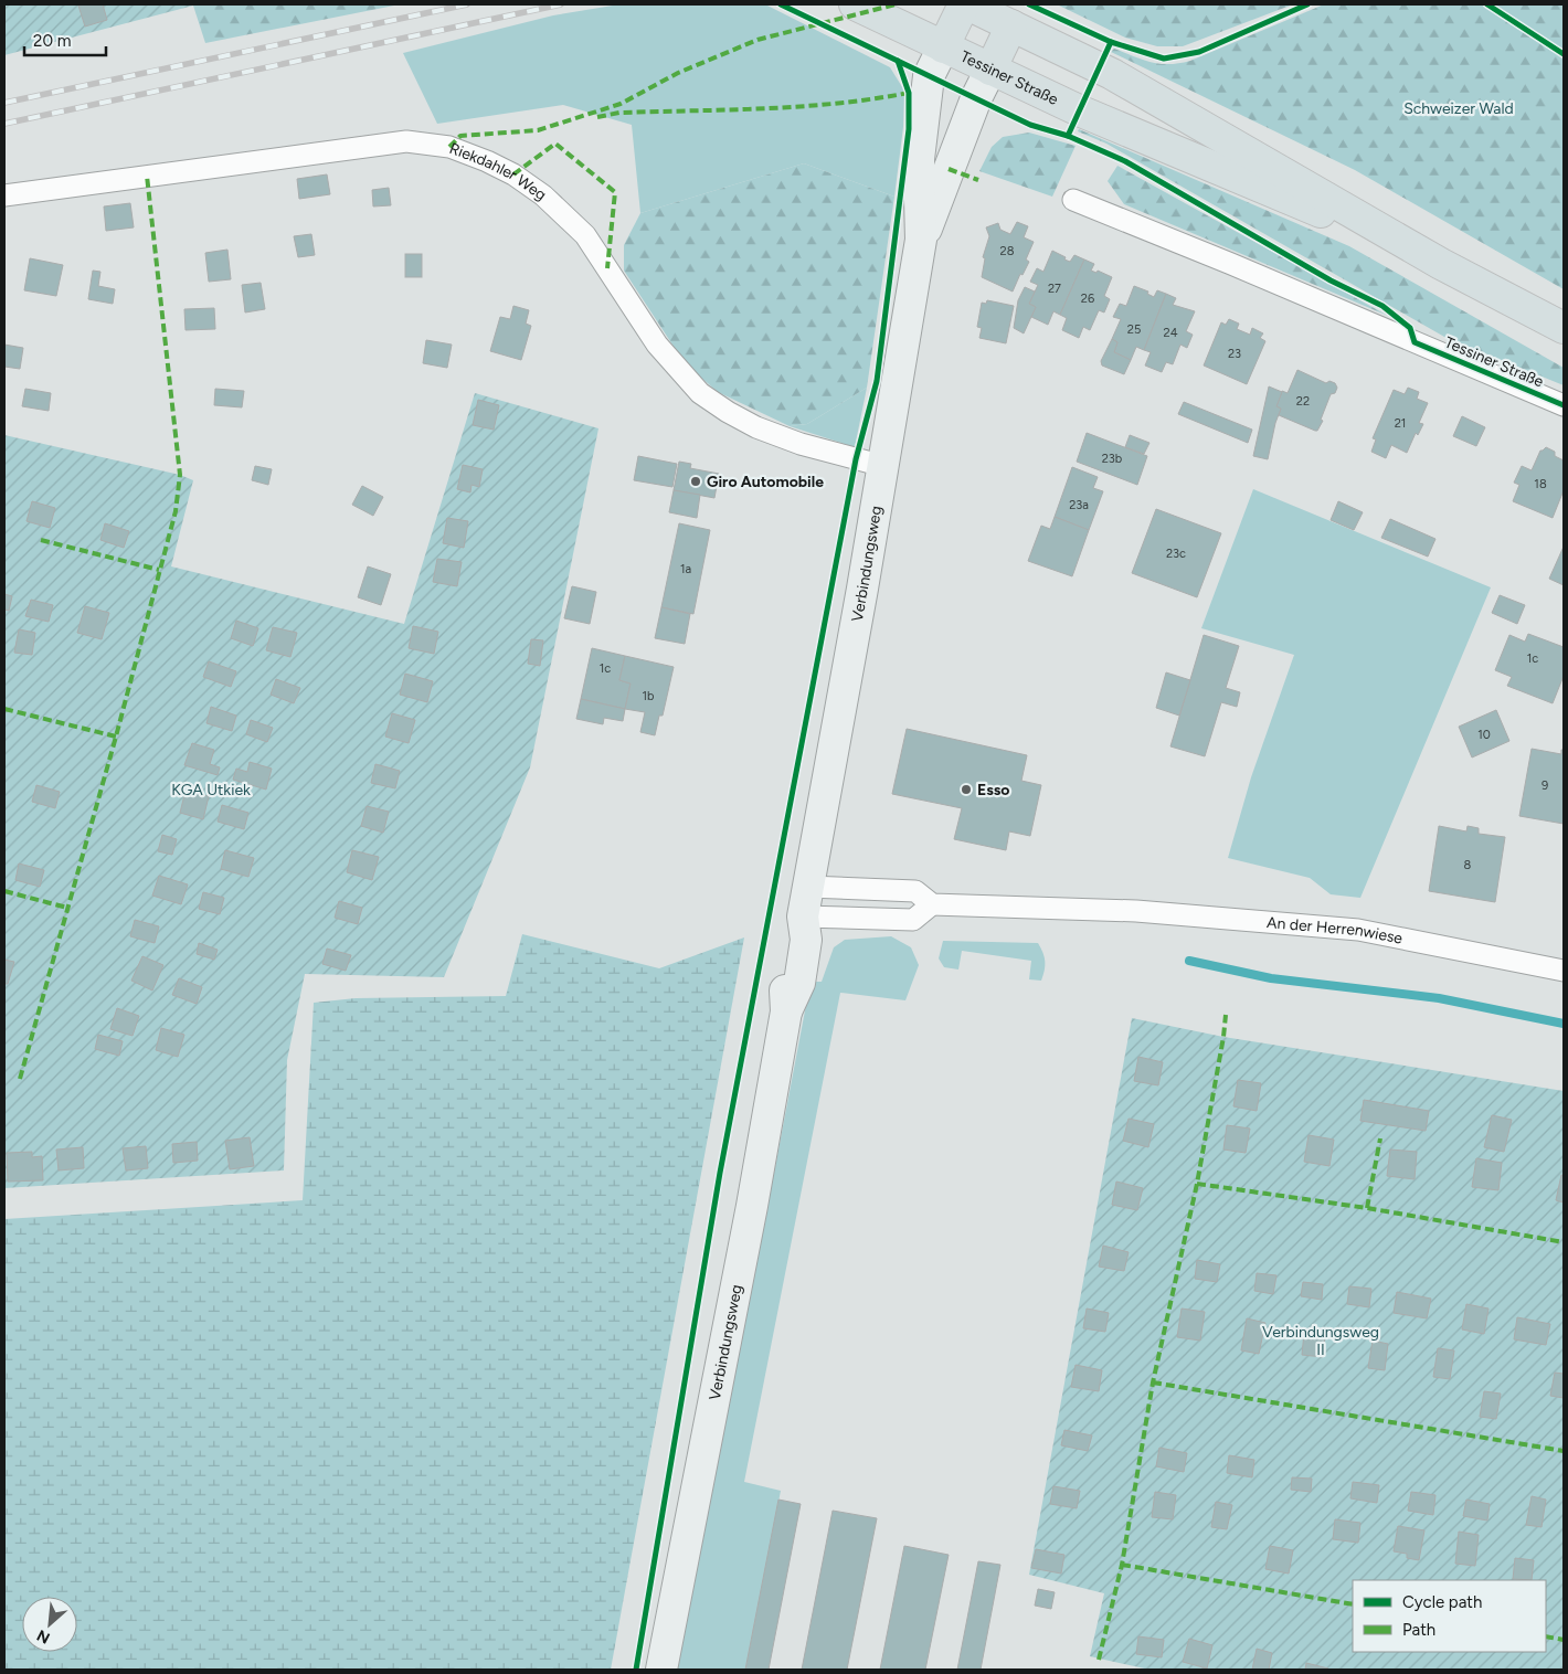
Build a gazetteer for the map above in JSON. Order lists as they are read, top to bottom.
{
  "streets": {
    "main road": ["Tessiner Straße", "Verbindungsweg"],
    "street": ["Riekdahler Weg", "An der Herrenwiese"]
  },
  "crossings": [
    ["Tessiner Straße", "Verbindungsweg"],
    ["Riekdahler Weg", "Verbindungsweg"]
  ],
  "parks": ["Schweizer Wald", "KGA Utkiek", "Verbindungsweg II"],
  "places": ["Giro Automobile", "Esso"],
  "house_numbers": [
    "28",
    "27",
    "26",
    "25",
    "24",
    "23",
    "22",
    "21",
    "23b",
    "18",
    "23a",
    "23c",
    "1a",
    "1c",
    "1c",
    "1b",
    "10",
    "9",
    "8"
  ],
  "legend": ["Cycle path", "Path"],
  "scale_bar": "20 m",
  "north": "bottom left"
}
